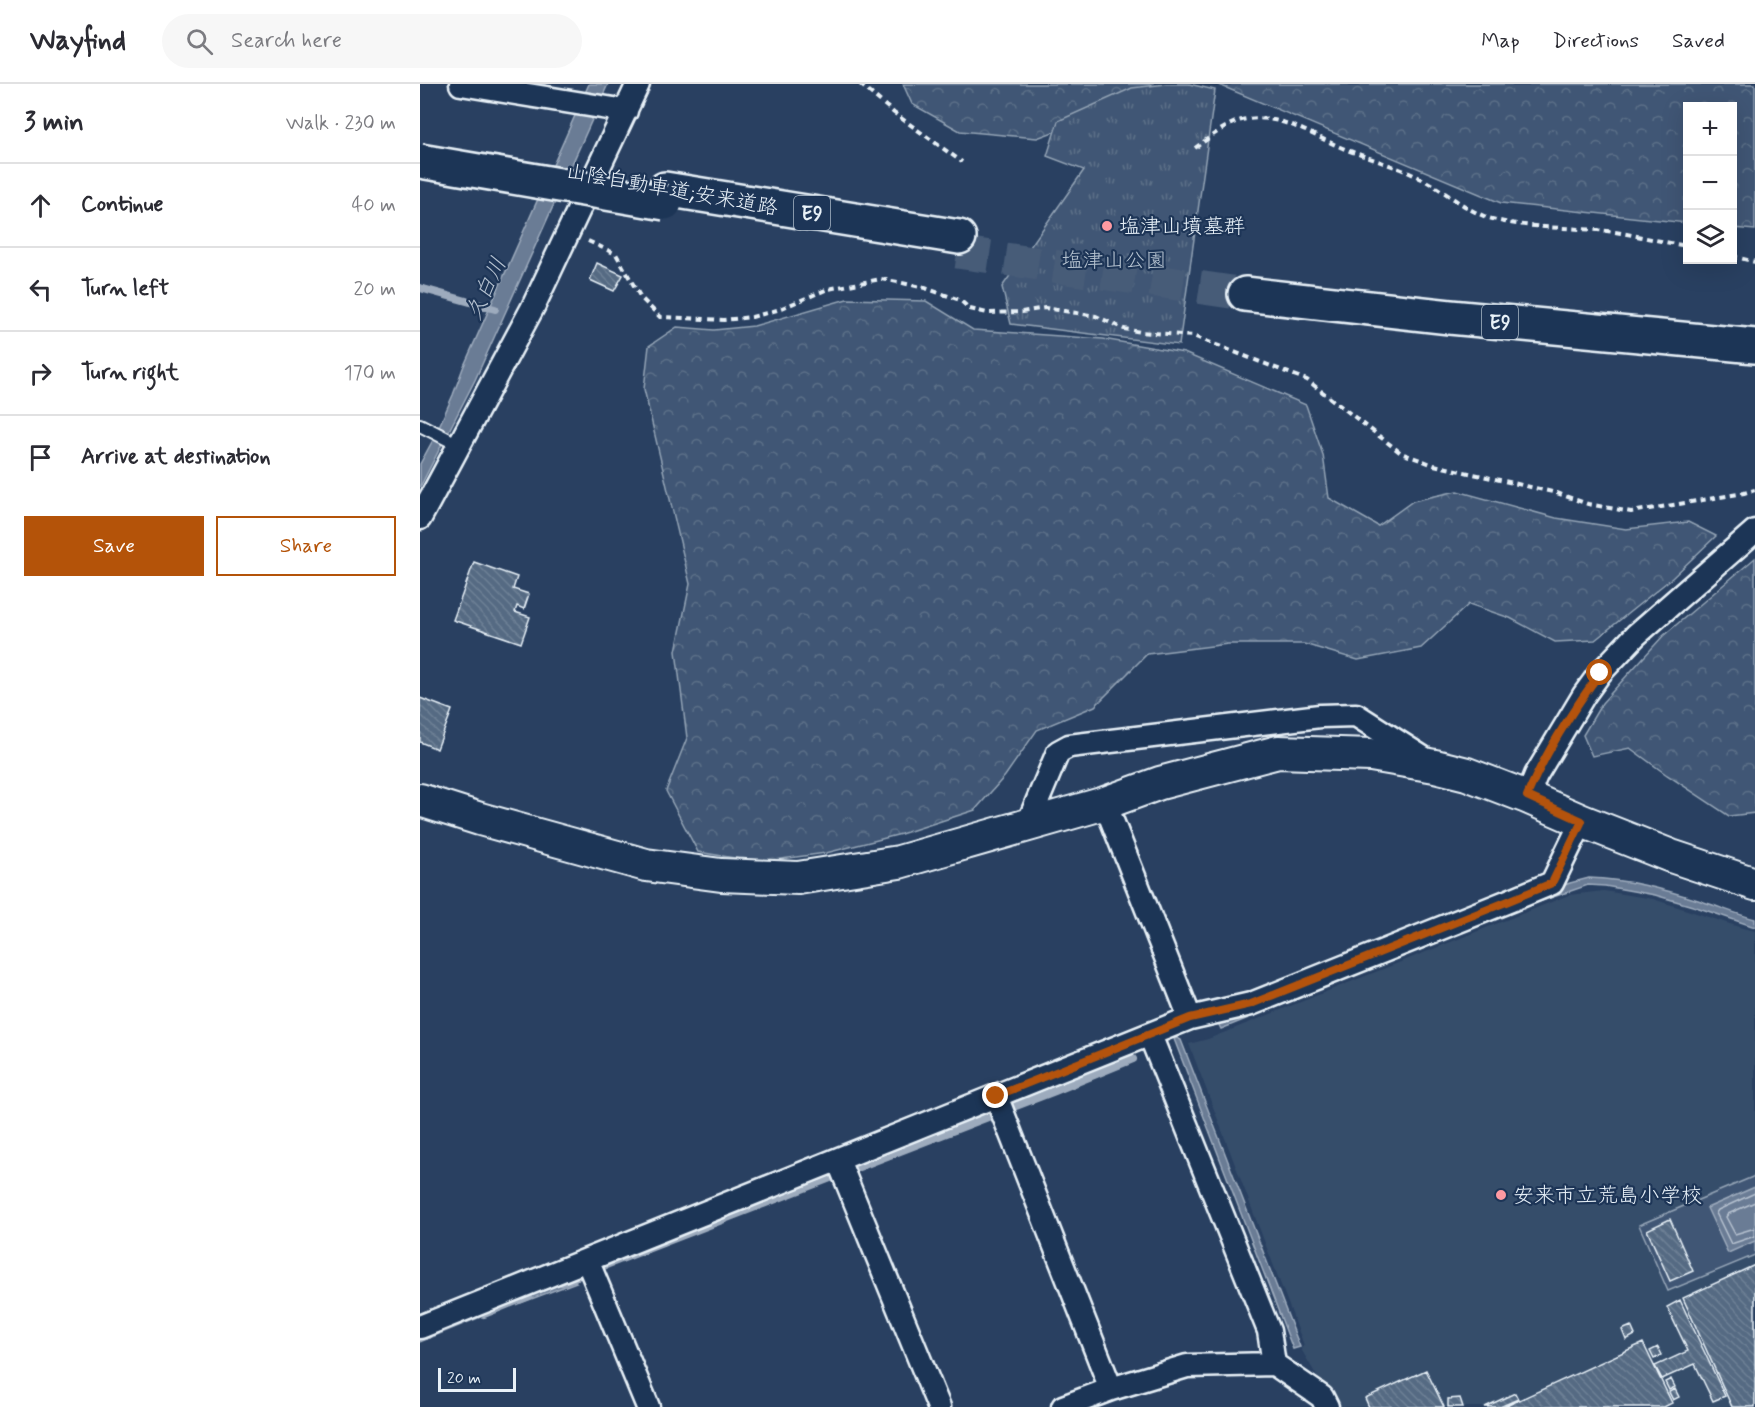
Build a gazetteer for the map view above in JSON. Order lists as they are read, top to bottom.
{
  "streets": {
    "highway": ["山陰自動車道;安来道路", "E9"]
  },
  "water": ["久白川"],
  "parks": ["塩津山公園"],
  "places": ["塩津山墳墓群", "安来市立荒島小学校"],
  "scale_bar": "20 m",
  "page": {
    "header": "Wayfind",
    "search": "Search here",
    "nav": ["Map", "Directions", "Saved"],
    "heading": ["3 min", "Walk · 230 m"],
    "map_buttons": ["+", "−"],
    "list": [
      ["Continue", "40 m"],
      ["Turn left", "20 m"],
      ["Turn right", "170 m"],
      "Arrive at destination"
    ],
    "buttons": ["Save", "Share"],
    "scale": "20 m"
  }
}
